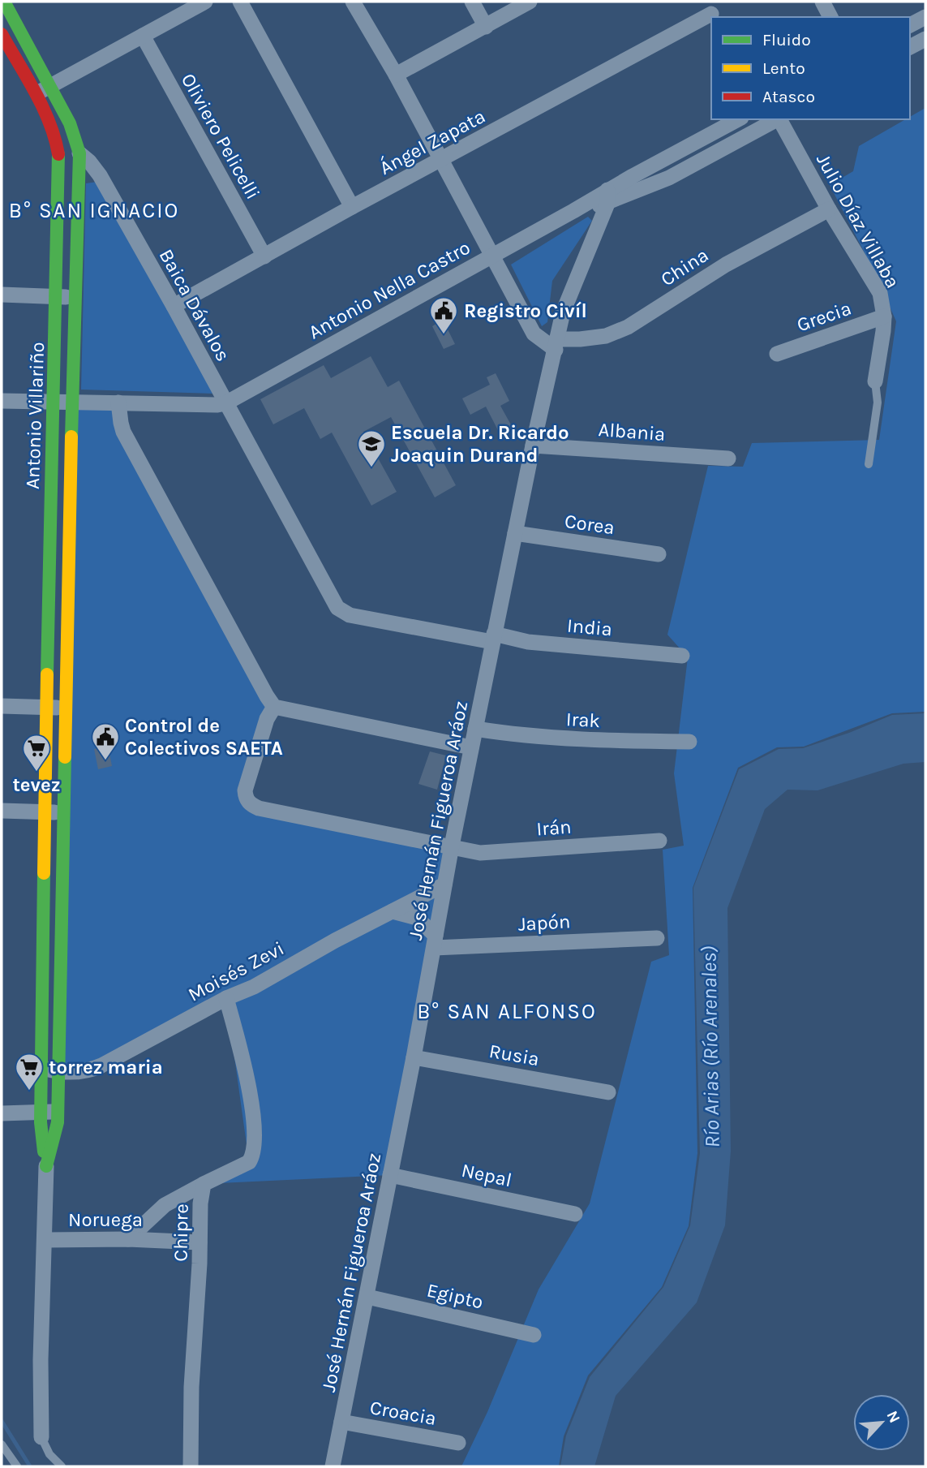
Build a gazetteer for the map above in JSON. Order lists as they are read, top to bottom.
{
  "streets": {
    "street": [
      "Oliviero Pelicelli",
      "Ángel Zapata",
      "Julio Díaz Villaba",
      "China",
      "Antonio Nella Castro",
      "Baica Dávalos",
      "Grecia",
      "Antonio Villariño",
      "Albania",
      "Corea",
      "India",
      "Irak",
      "José Hernán Figueroa Aráoz",
      "Irán",
      "Japón",
      "Moisés Zevi",
      "Rusia",
      "Nepal",
      "Noruega",
      "Chipre",
      "Egipto",
      "Croacia"
    ]
  },
  "crossings": [
    ["Oliviero Pelicelli", "Ángel Zapata"],
    ["Ángel Zapata", "Baica Dávalos"],
    ["Julio Díaz Villaba", "China"],
    ["Julio Díaz Villaba", "Grecia"],
    ["China", "José Hernán Figueroa Aráoz"],
    ["Antonio Nella Castro", "Baica Dávalos"],
    ["Antonio Nella Castro", "José Hernán Figueroa Aráoz"],
    ["Baica Dávalos", "Antonio Villariño"],
    ["Baica Dávalos", "India"],
    ["Antonio Villariño", "Moisés Zevi"],
    ["Albania", "José Hernán Figueroa Aráoz"],
    ["Corea", "José Hernán Figueroa Aráoz"],
    ["India", "José Hernán Figueroa Aráoz"],
    ["Irak", "José Hernán Figueroa Aráoz"],
    ["José Hernán Figueroa Aráoz", "Irán"],
    ["José Hernán Figueroa Aráoz", "Japón"],
    ["José Hernán Figueroa Aráoz", "Moisés Zevi"],
    ["José Hernán Figueroa Aráoz", "Rusia"],
    ["José Hernán Figueroa Aráoz", "Nepal"],
    ["José Hernán Figueroa Aráoz", "Egipto"],
    ["José Hernán Figueroa Aráoz", "Croacia"],
    ["Moisés Zevi", "Chipre"],
    ["Noruega", "Chipre"]
  ],
  "districts": ["B° SAN IGNACIO", "B° SAN ALFONSO"],
  "water": ["Río Arias (Río Arenales)"],
  "places": {
    "public building": ["Registro Civíl", "Control de Colectivos SAETA"],
    "school or university": ["Escuela Dr. Ricardo Joaquin Durand"],
    "supermarket": ["tevez", "torrez maria"]
  },
  "legend": ["Fluido", "Lento", "Atasco"],
  "north": "top right"
}
